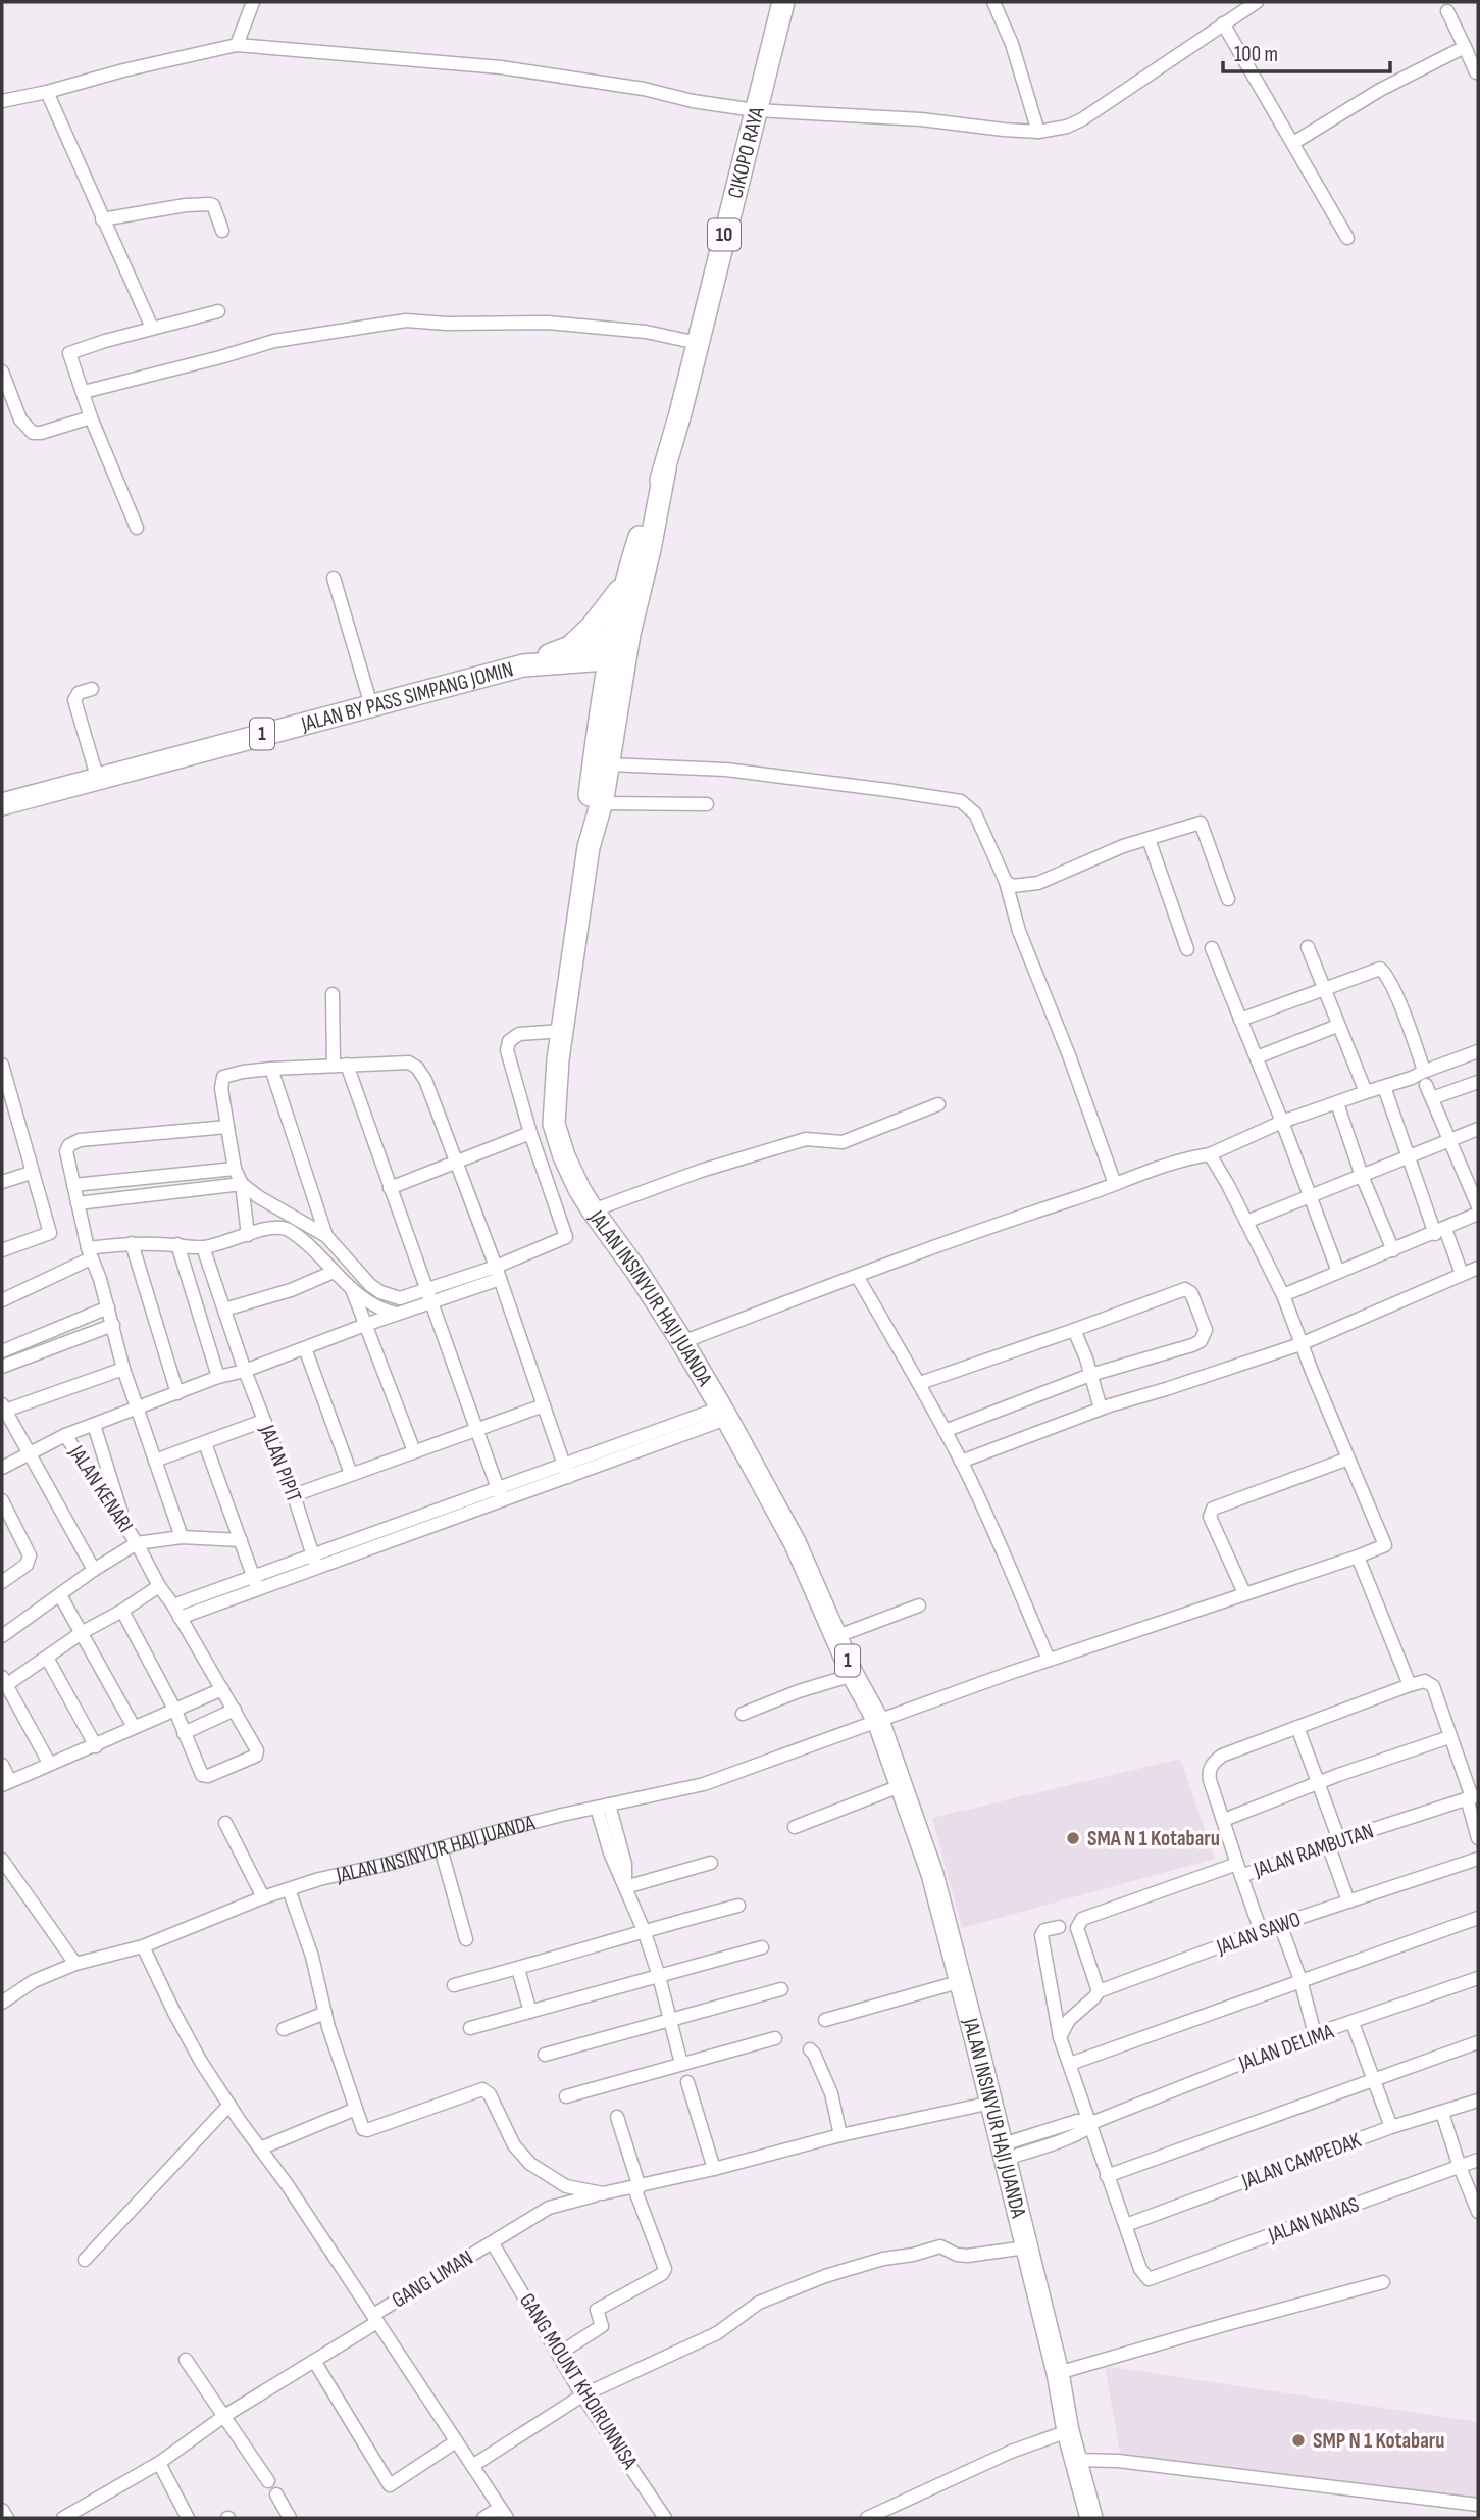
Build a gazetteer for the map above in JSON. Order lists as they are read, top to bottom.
{
  "streets": {
    "highway": [
      "CIKOPO RAYA",
      "10",
      "JALAN BY PASS SIMPANG JOMIN",
      "1",
      "JALAN INSINYUR HAJI JUANDA"
    ],
    "street": [
      "JALAN PIPIT",
      "JALAN KENARI",
      "JALAN RAMBUTAN",
      "JALAN SAWO",
      "JALAN DELIMA",
      "JALAN CAMPEDAK",
      "JALAN NANAS",
      "GANG LIMAN",
      "GANG MOUNT KHOIRUNNISA"
    ]
  },
  "crossings": [
    ["CIKOPO RAYA", "JALAN BY PASS SIMPANG JOMIN"],
    ["CIKOPO RAYA", "JALAN INSINYUR HAJI JUANDA"],
    ["JALAN BY PASS SIMPANG JOMIN", "JALAN INSINYUR HAJI JUANDA"],
    ["JALAN INSINYUR HAJI JUANDA", "JALAN DELIMA"],
    ["JALAN RAMBUTAN", "JALAN SAWO"],
    ["JALAN CAMPEDAK", "JALAN NANAS"],
    ["GANG LIMAN", "GANG MOUNT KHOIRUNNISA"]
  ],
  "places": ["SMA N 1 Kotabaru", "SMP N 1 Kotabaru"],
  "scale_bar": "100 m"
}
